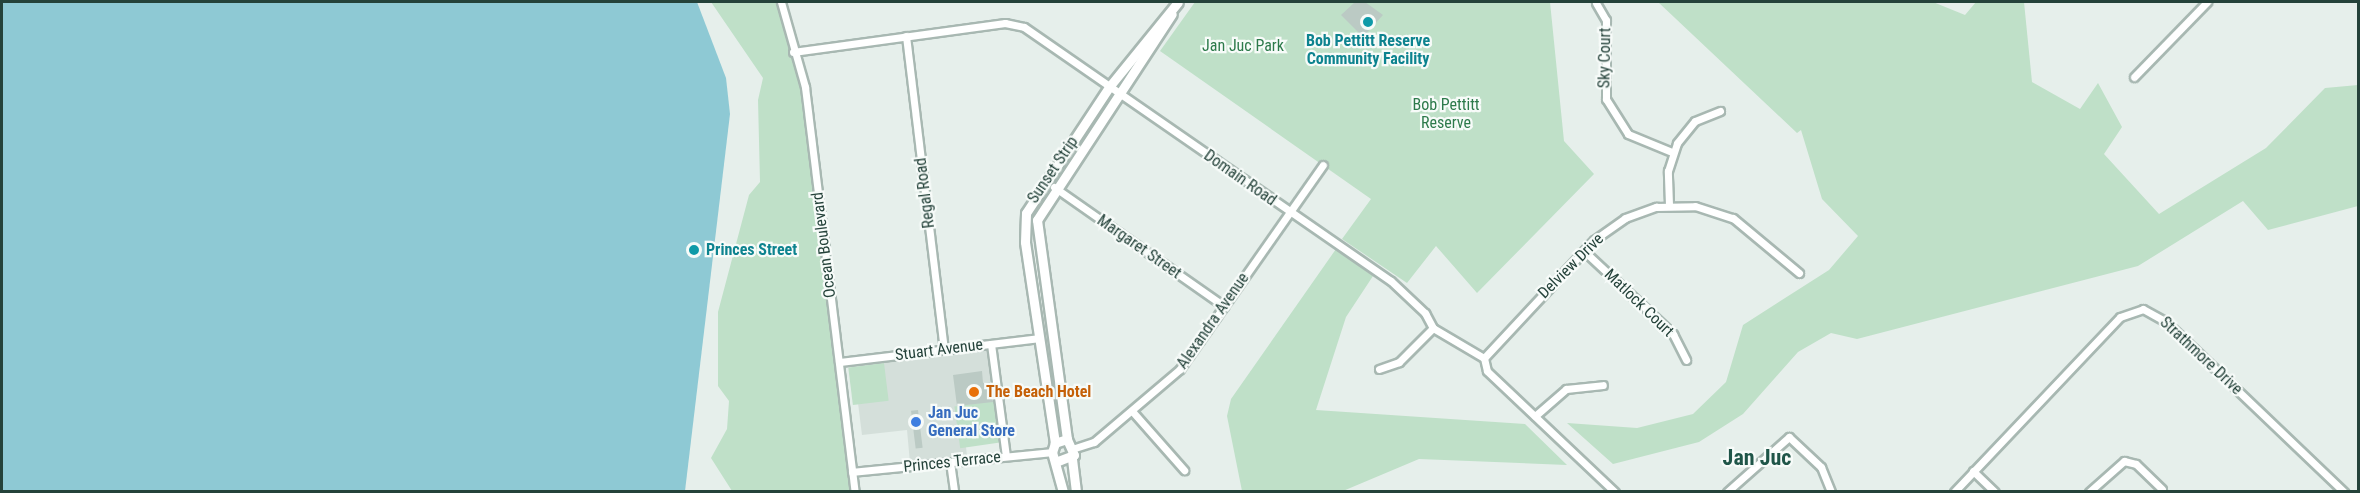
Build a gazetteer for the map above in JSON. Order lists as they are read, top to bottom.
{
  "streets": {
    "street": [
      "Sky Court",
      "Sunset Strip",
      "Domain Road",
      "Regal Road",
      "Ocean Boulevard",
      "Margaret Street",
      "Delview Drive",
      "Matlock Court",
      "Alexandra Avenue",
      "Stuart Avenue",
      "Strathmore Drive",
      "Princes Terrace"
    ]
  },
  "crossings": [
    ["Sunset Strip", "Domain Road"],
    ["Sunset Strip", "Margaret Street"],
    ["Sunset Strip", "Stuart Avenue"],
    ["Sunset Strip", "Princes Terrace"],
    ["Domain Road", "Regal Road"],
    ["Domain Road", "Ocean Boulevard"],
    ["Domain Road", "Delview Drive"],
    ["Domain Road", "Alexandra Avenue"],
    ["Regal Road", "Stuart Avenue"],
    ["Ocean Boulevard", "Stuart Avenue"],
    ["Ocean Boulevard", "Princes Terrace"],
    ["Margaret Street", "Alexandra Avenue"],
    ["Delview Drive", "Matlock Court"]
  ],
  "districts": ["Jan Juc"],
  "parks": ["Jan Juc Park", "Bob Pettitt Reserve"],
  "places": [
    "Bob Pettitt Reserve Community Facility",
    "Princes Street",
    "The Beach Hotel",
    "Jan Juc General Store"
  ]
}
